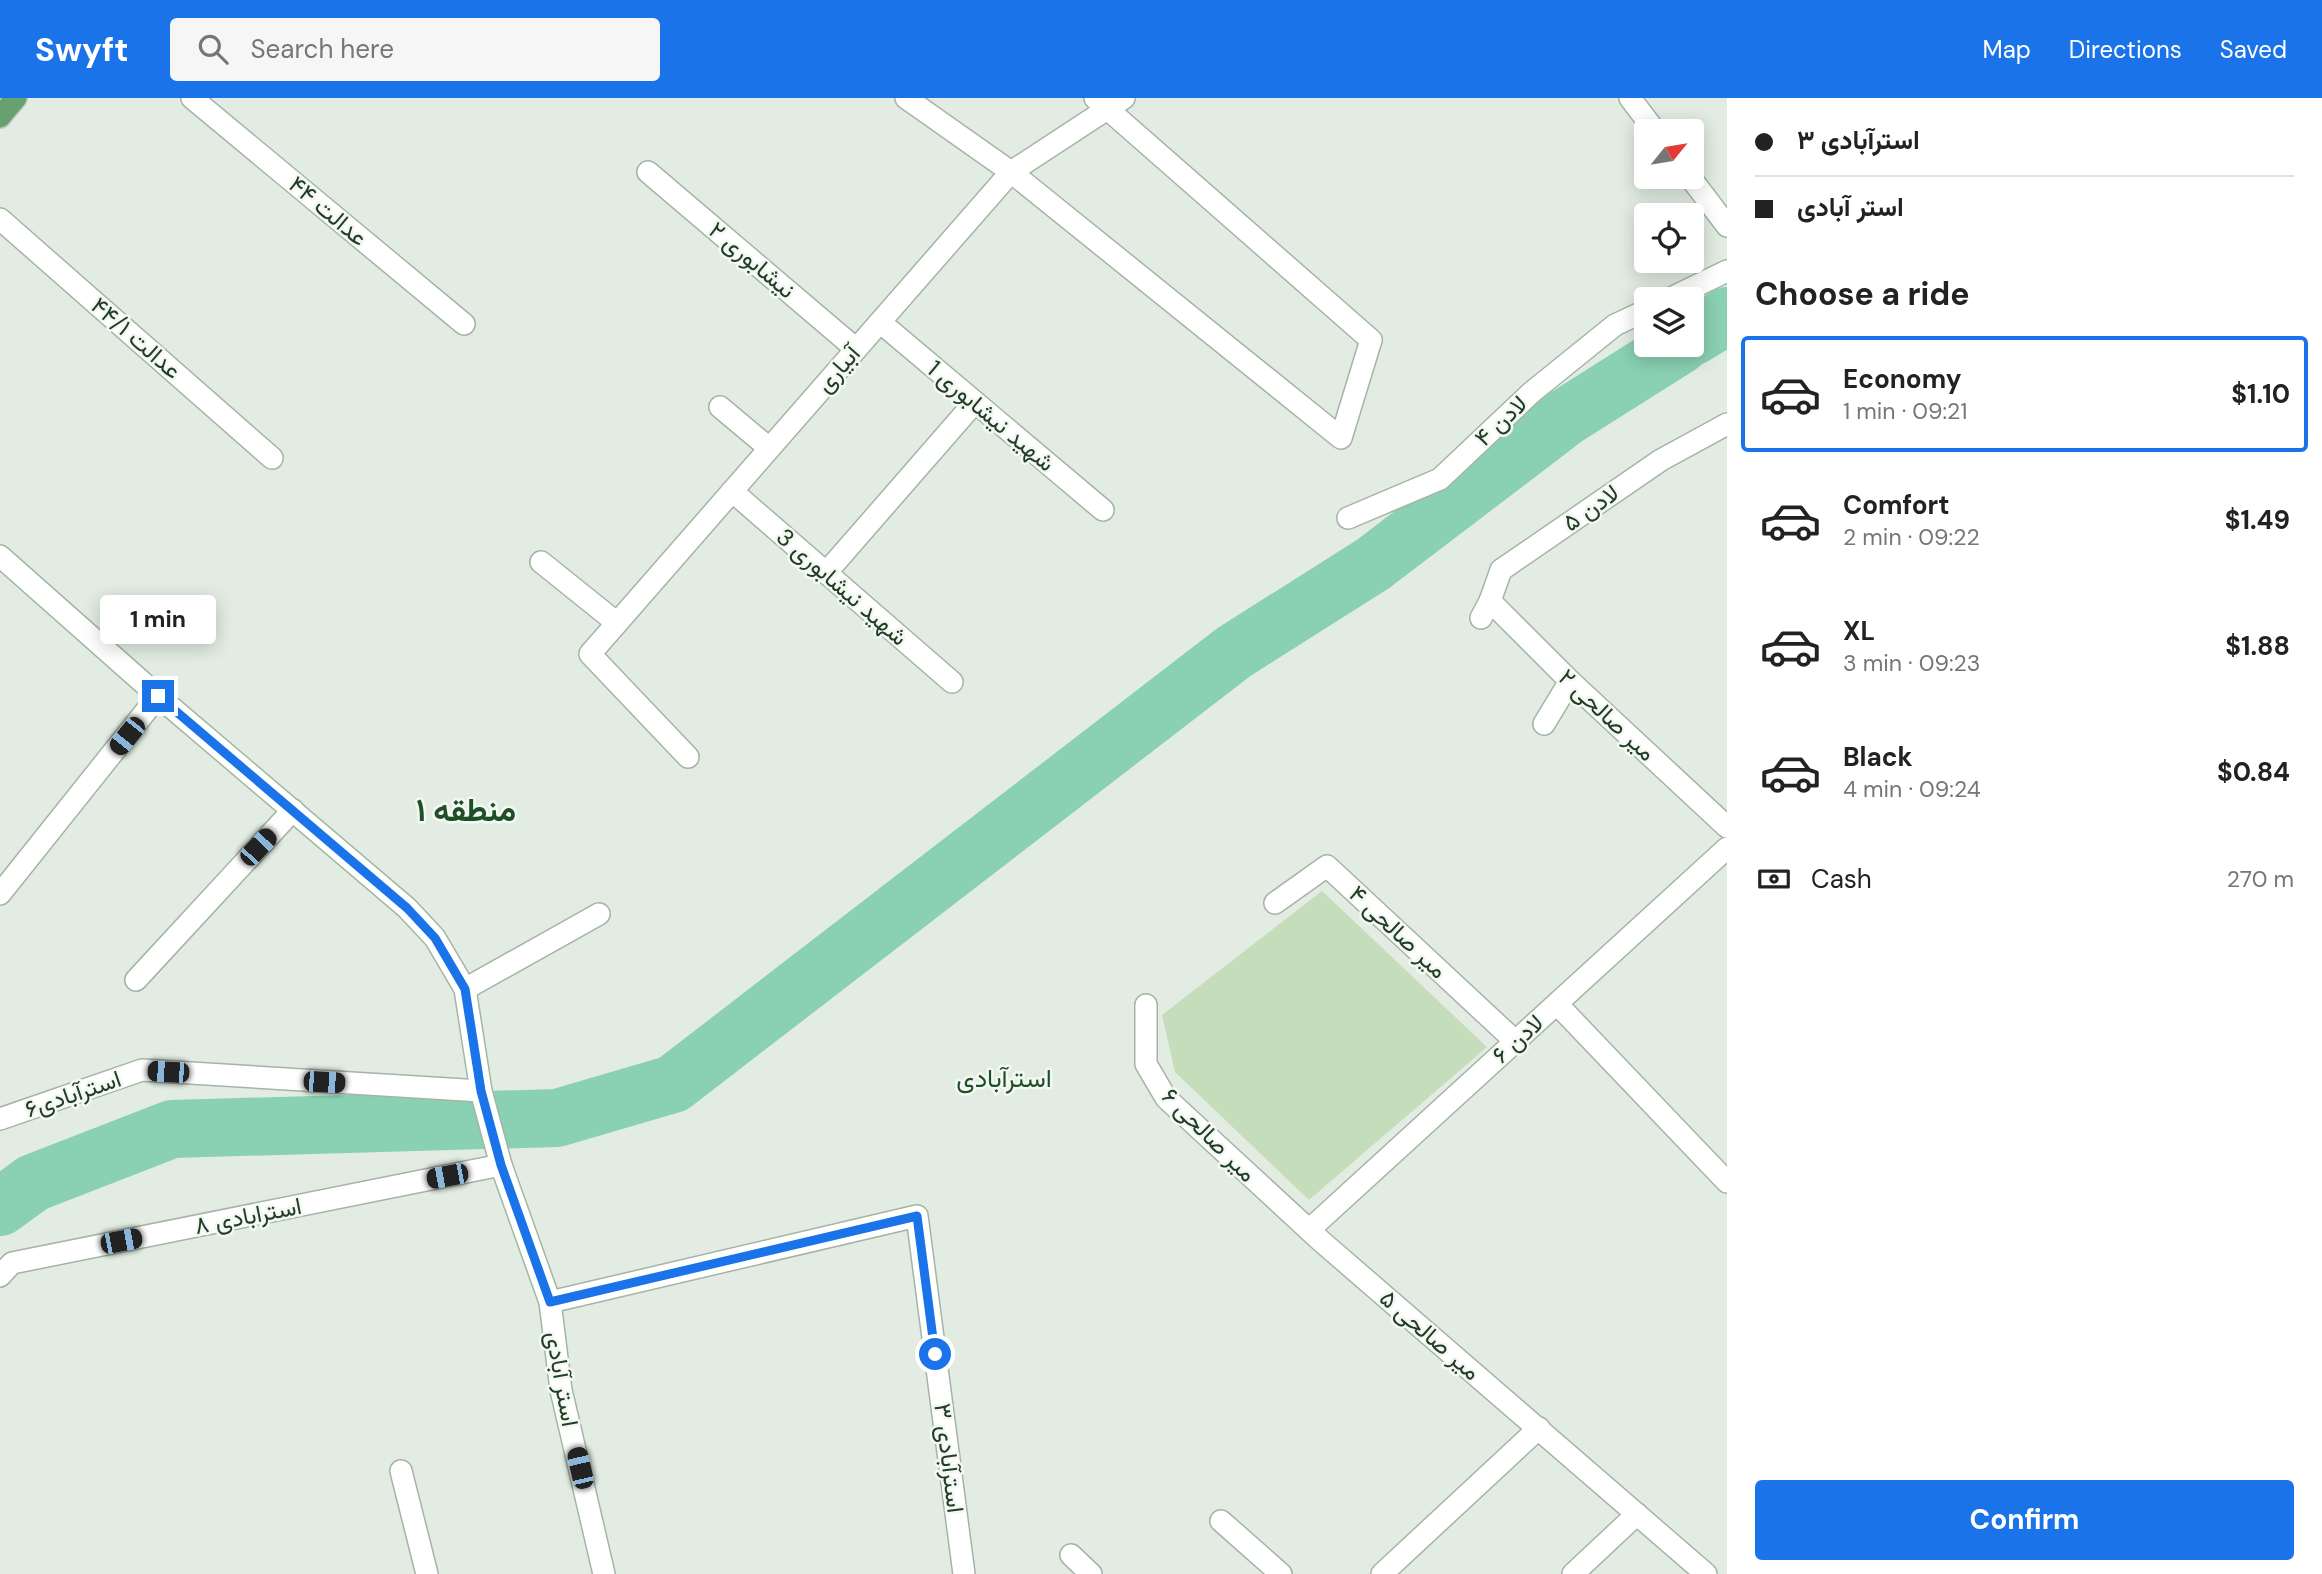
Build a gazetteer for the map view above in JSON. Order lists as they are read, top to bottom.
{
  "streets": {
    "street": [
      "۴۴ عدالت",
      "نیشابوری ۲",
      "۴۴/۱ عدالت",
      "آبیاری",
      "شهید نیشابوری 1",
      "۴ لادن",
      "۵ لادن",
      "شهید نیشابوری 3",
      "۲ میر صالحی",
      "۴ میر صالحی",
      "۶ لادن",
      "استرآبادی۶",
      "۶ میر صالحی",
      "۸ استرابادی",
      "۵ میر صالحی",
      "استر آبادی",
      "استرآبادی ۳"
    ]
  },
  "crossings": [
    ["نیشابوری ۲", "آبیاری"],
    ["آبیاری", "شهید نیشابوری 1"],
    ["آبیاری", "شهید نیشابوری 3"],
    ["۵ لادن", "۲ میر صالحی"],
    ["۴ میر صالحی", "۶ لادن"],
    ["۶ لادن", "۶ میر صالحی"],
    ["۶ لادن", "۵ میر صالحی"],
    ["استرآبادی۶", "استر آبادی"],
    ["۶ میر صالحی", "۵ میر صالحی"],
    ["۸ استرابادی", "استر آبادی"],
    ["استر آبادی", "استرآبادی ۳"]
  ],
  "districts": ["منطقه ۱", "استرآبادی"],
  "north": "top right",
  "page": {
    "header": "Swyft",
    "search": "Search here",
    "nav": ["Map", "Directions", "Saved"],
    "banner": ["استرآبادی ۳", "استر آبادی"],
    "heading": "Choose a ride",
    "list": [
      {
        "name": "Economy",
        "note": "1 min · 09:21",
        "value": "$1.10"
      },
      {
        "name": "Comfort",
        "note": "2 min · 09:22",
        "value": "$1.49"
      },
      {
        "name": "XL",
        "note": "3 min · 09:23",
        "value": "$1.88"
      },
      {
        "name": "Black",
        "note": "4 min · 09:24",
        "value": "$0.84"
      }
    ],
    "bubble": "1 min",
    "pay": ["Cash", "270 m"],
    "buttons": "Confirm"
  }
}
